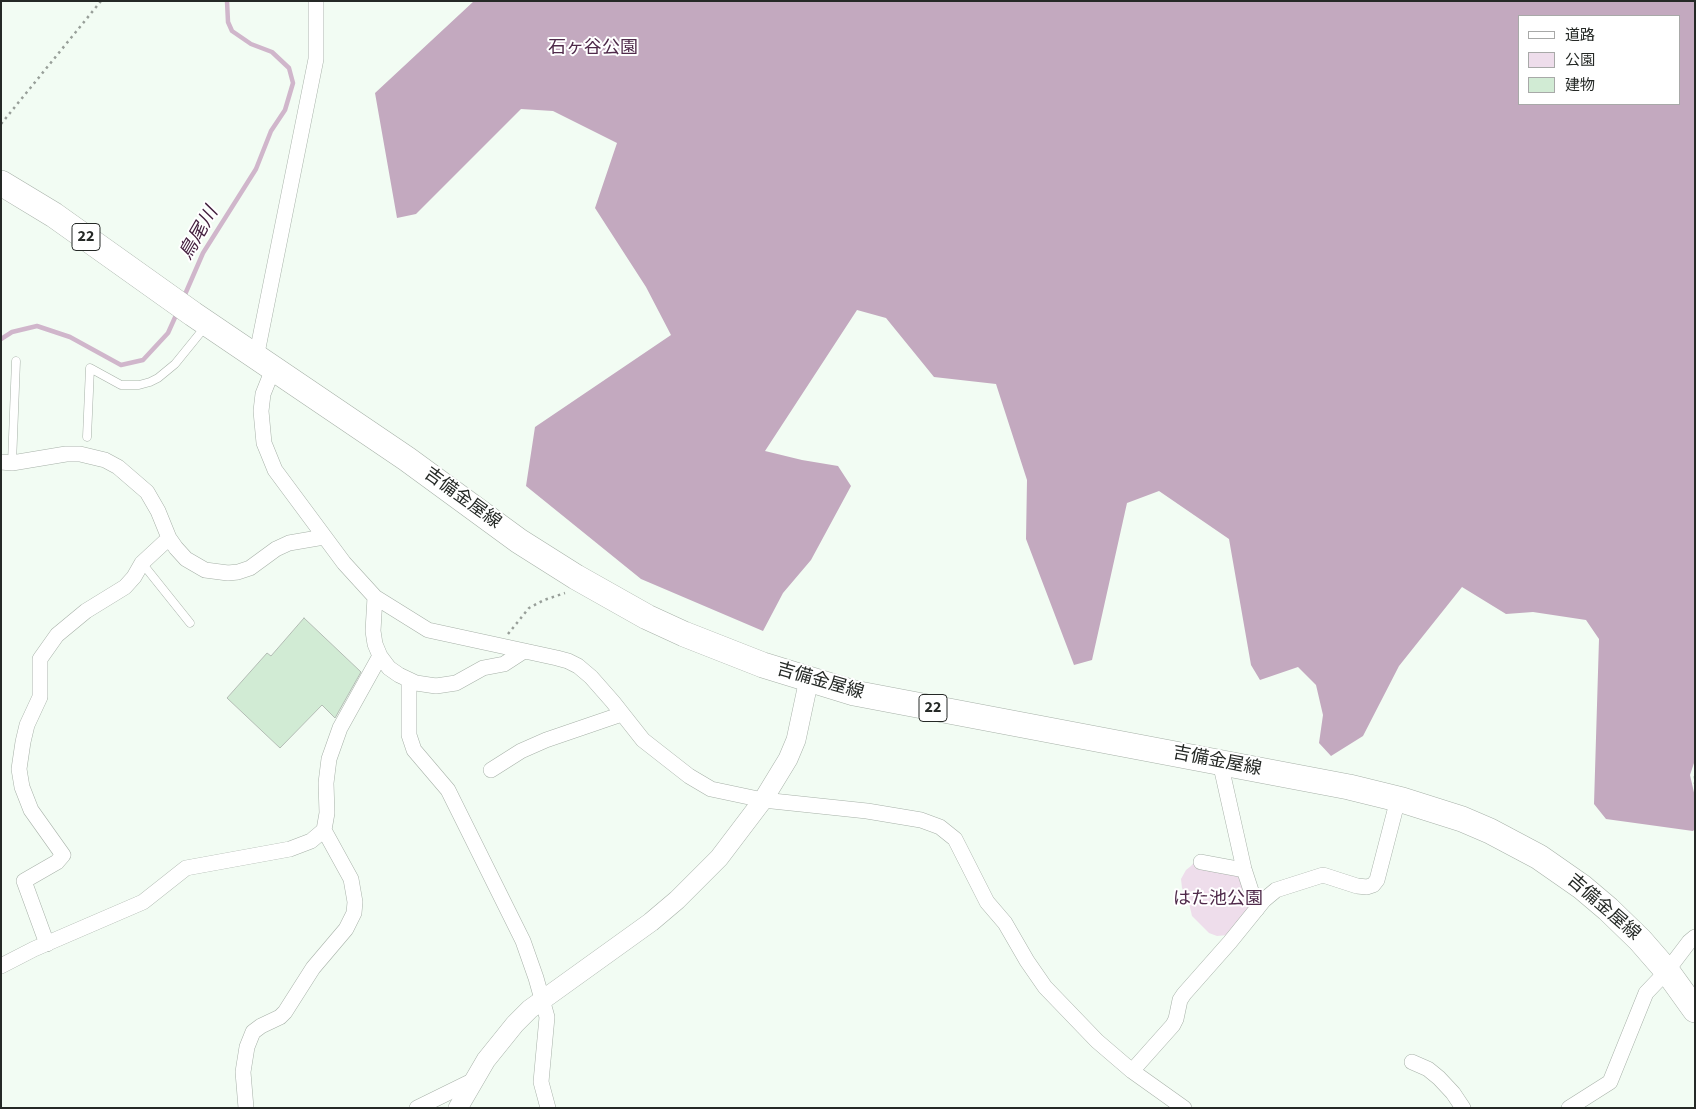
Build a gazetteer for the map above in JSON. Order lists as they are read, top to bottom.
{
  "streets": {
    "main road": ["22", "吉備金屋線"]
  },
  "water": ["鳥尾川"],
  "parks": ["石ヶ谷公園", "はた池公園"],
  "legend": ["道路", "公園", "建物"]
}
